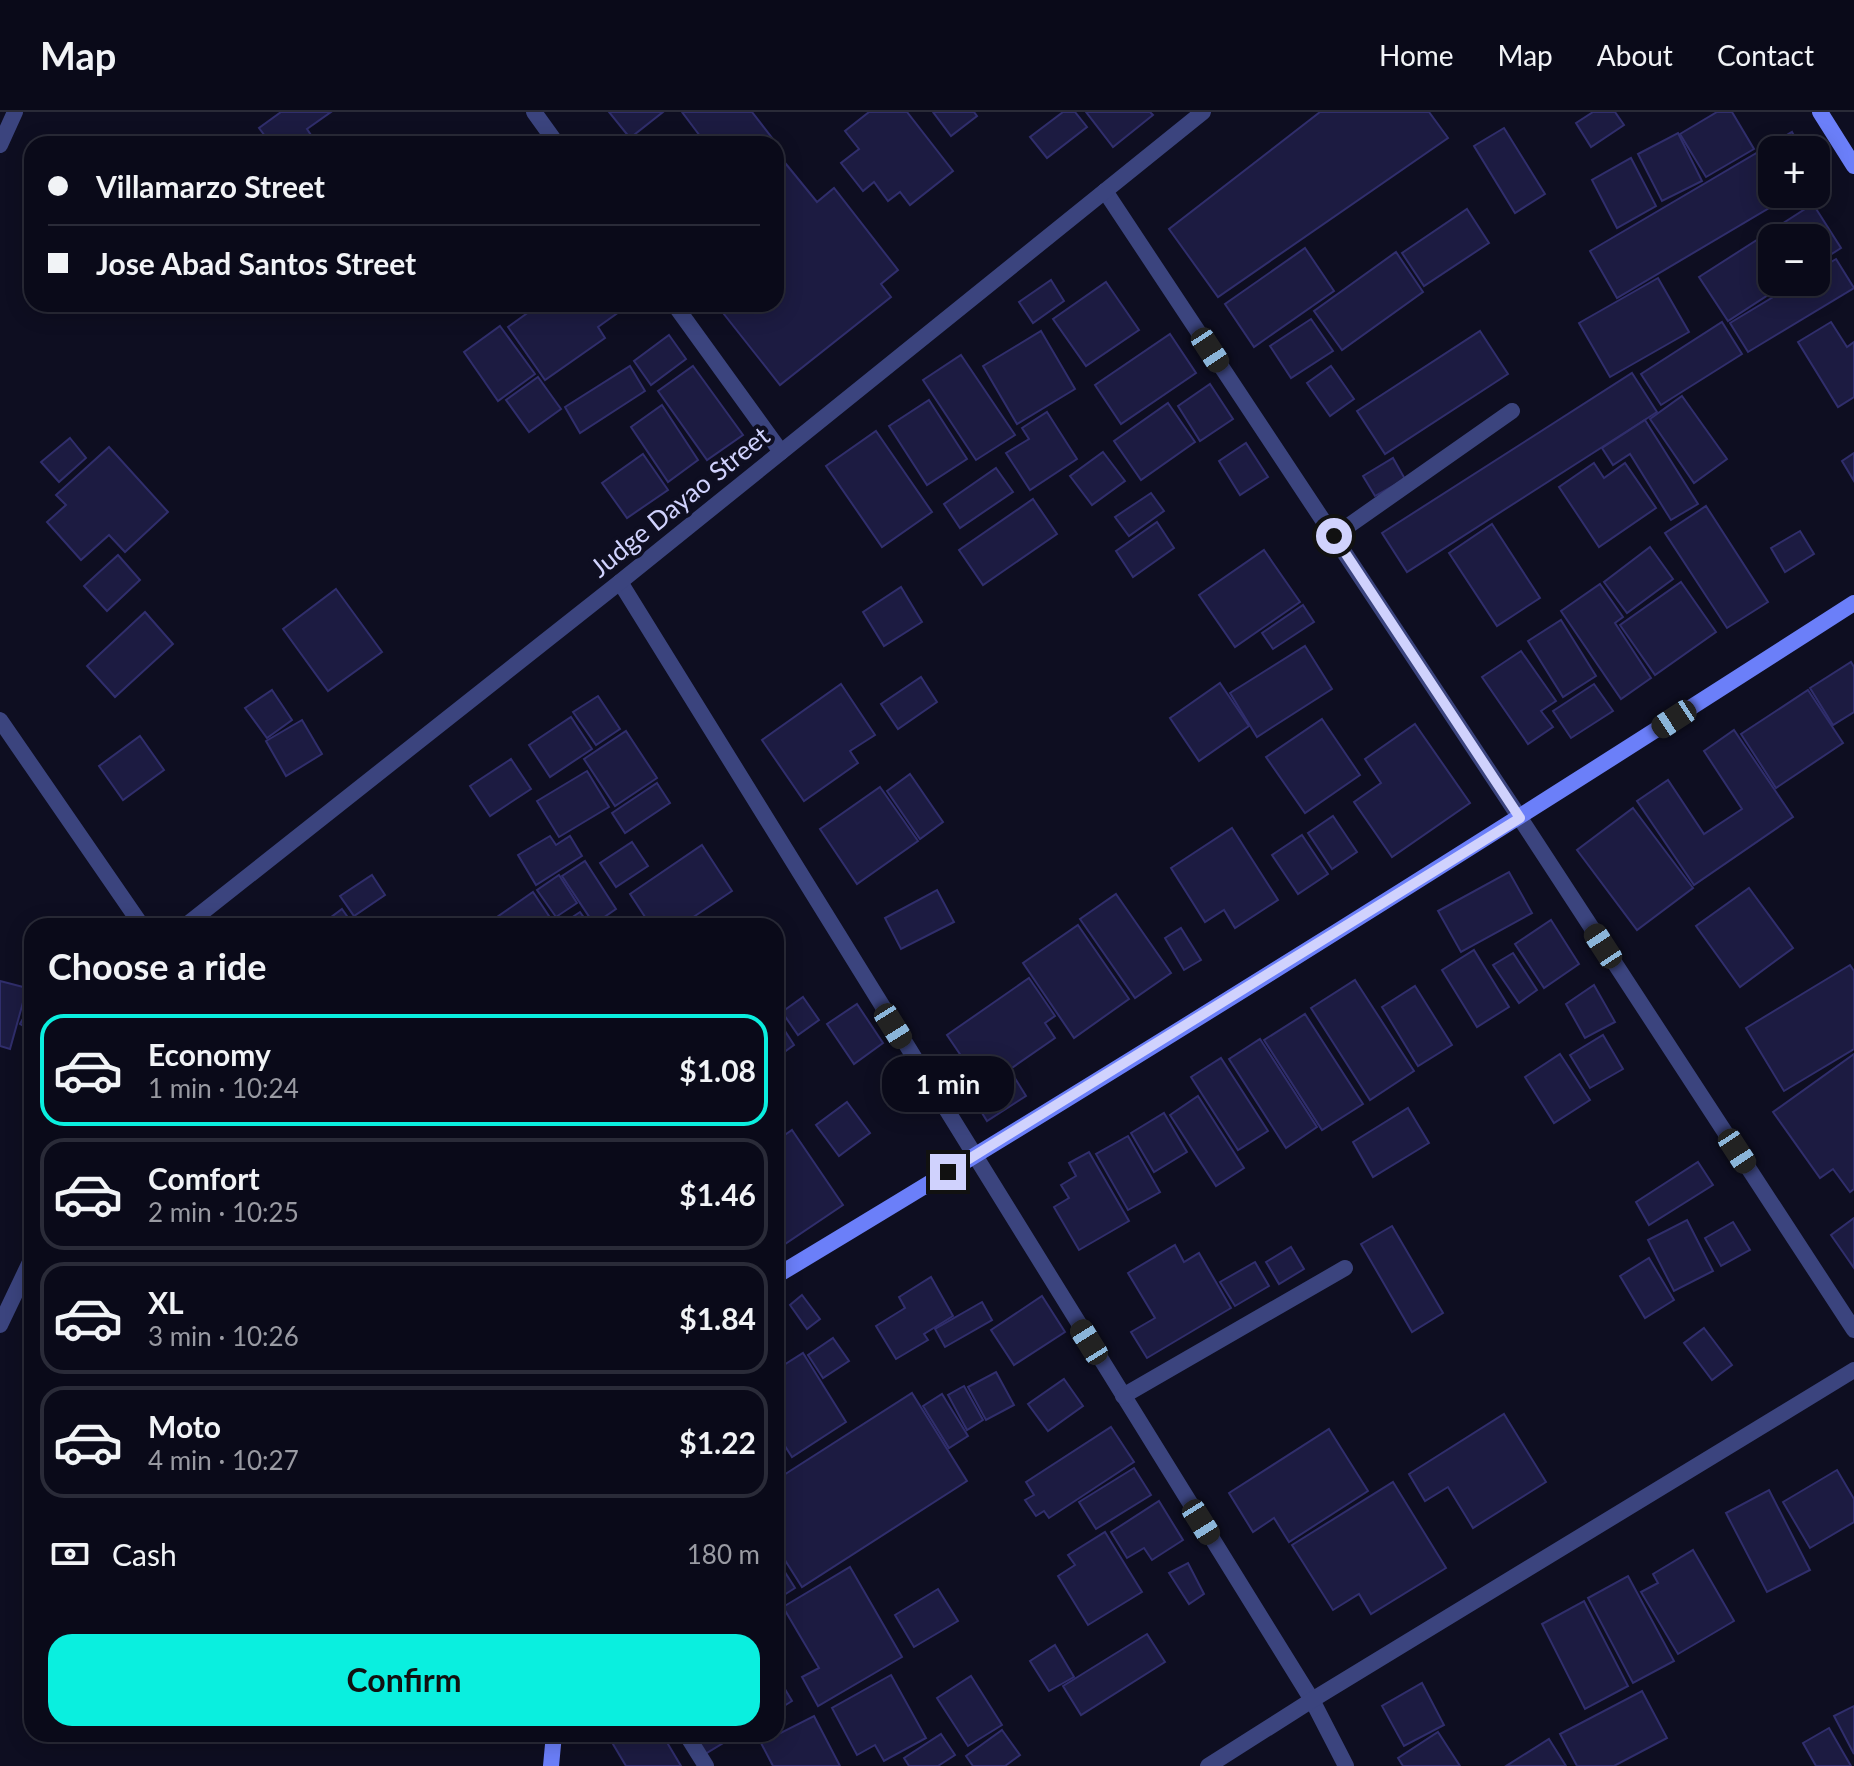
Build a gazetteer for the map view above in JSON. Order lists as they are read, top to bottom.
{
  "streets": {
    "street": ["Judge Dayao Street"]
  },
  "page": {
    "header": "Map",
    "nav": [
      "Home",
      "Map",
      "About",
      "Contact"
    ],
    "map_buttons": ["+", "−"],
    "banner": ["Villamarzo Street", "Jose Abad Santos Street"],
    "heading": "Choose a ride",
    "list": [
      {
        "name": "Economy",
        "note": "1 min · 10:24",
        "value": "$1.08"
      },
      {
        "name": "Comfort",
        "note": "2 min · 10:25",
        "value": "$1.46"
      },
      {
        "name": "XL",
        "note": "3 min · 10:26",
        "value": "$1.84"
      },
      {
        "name": "Moto",
        "note": "4 min · 10:27",
        "value": "$1.22"
      }
    ],
    "bubble": "1 min",
    "pay": ["Cash", "180 m"],
    "buttons": "Confirm"
  }
}
